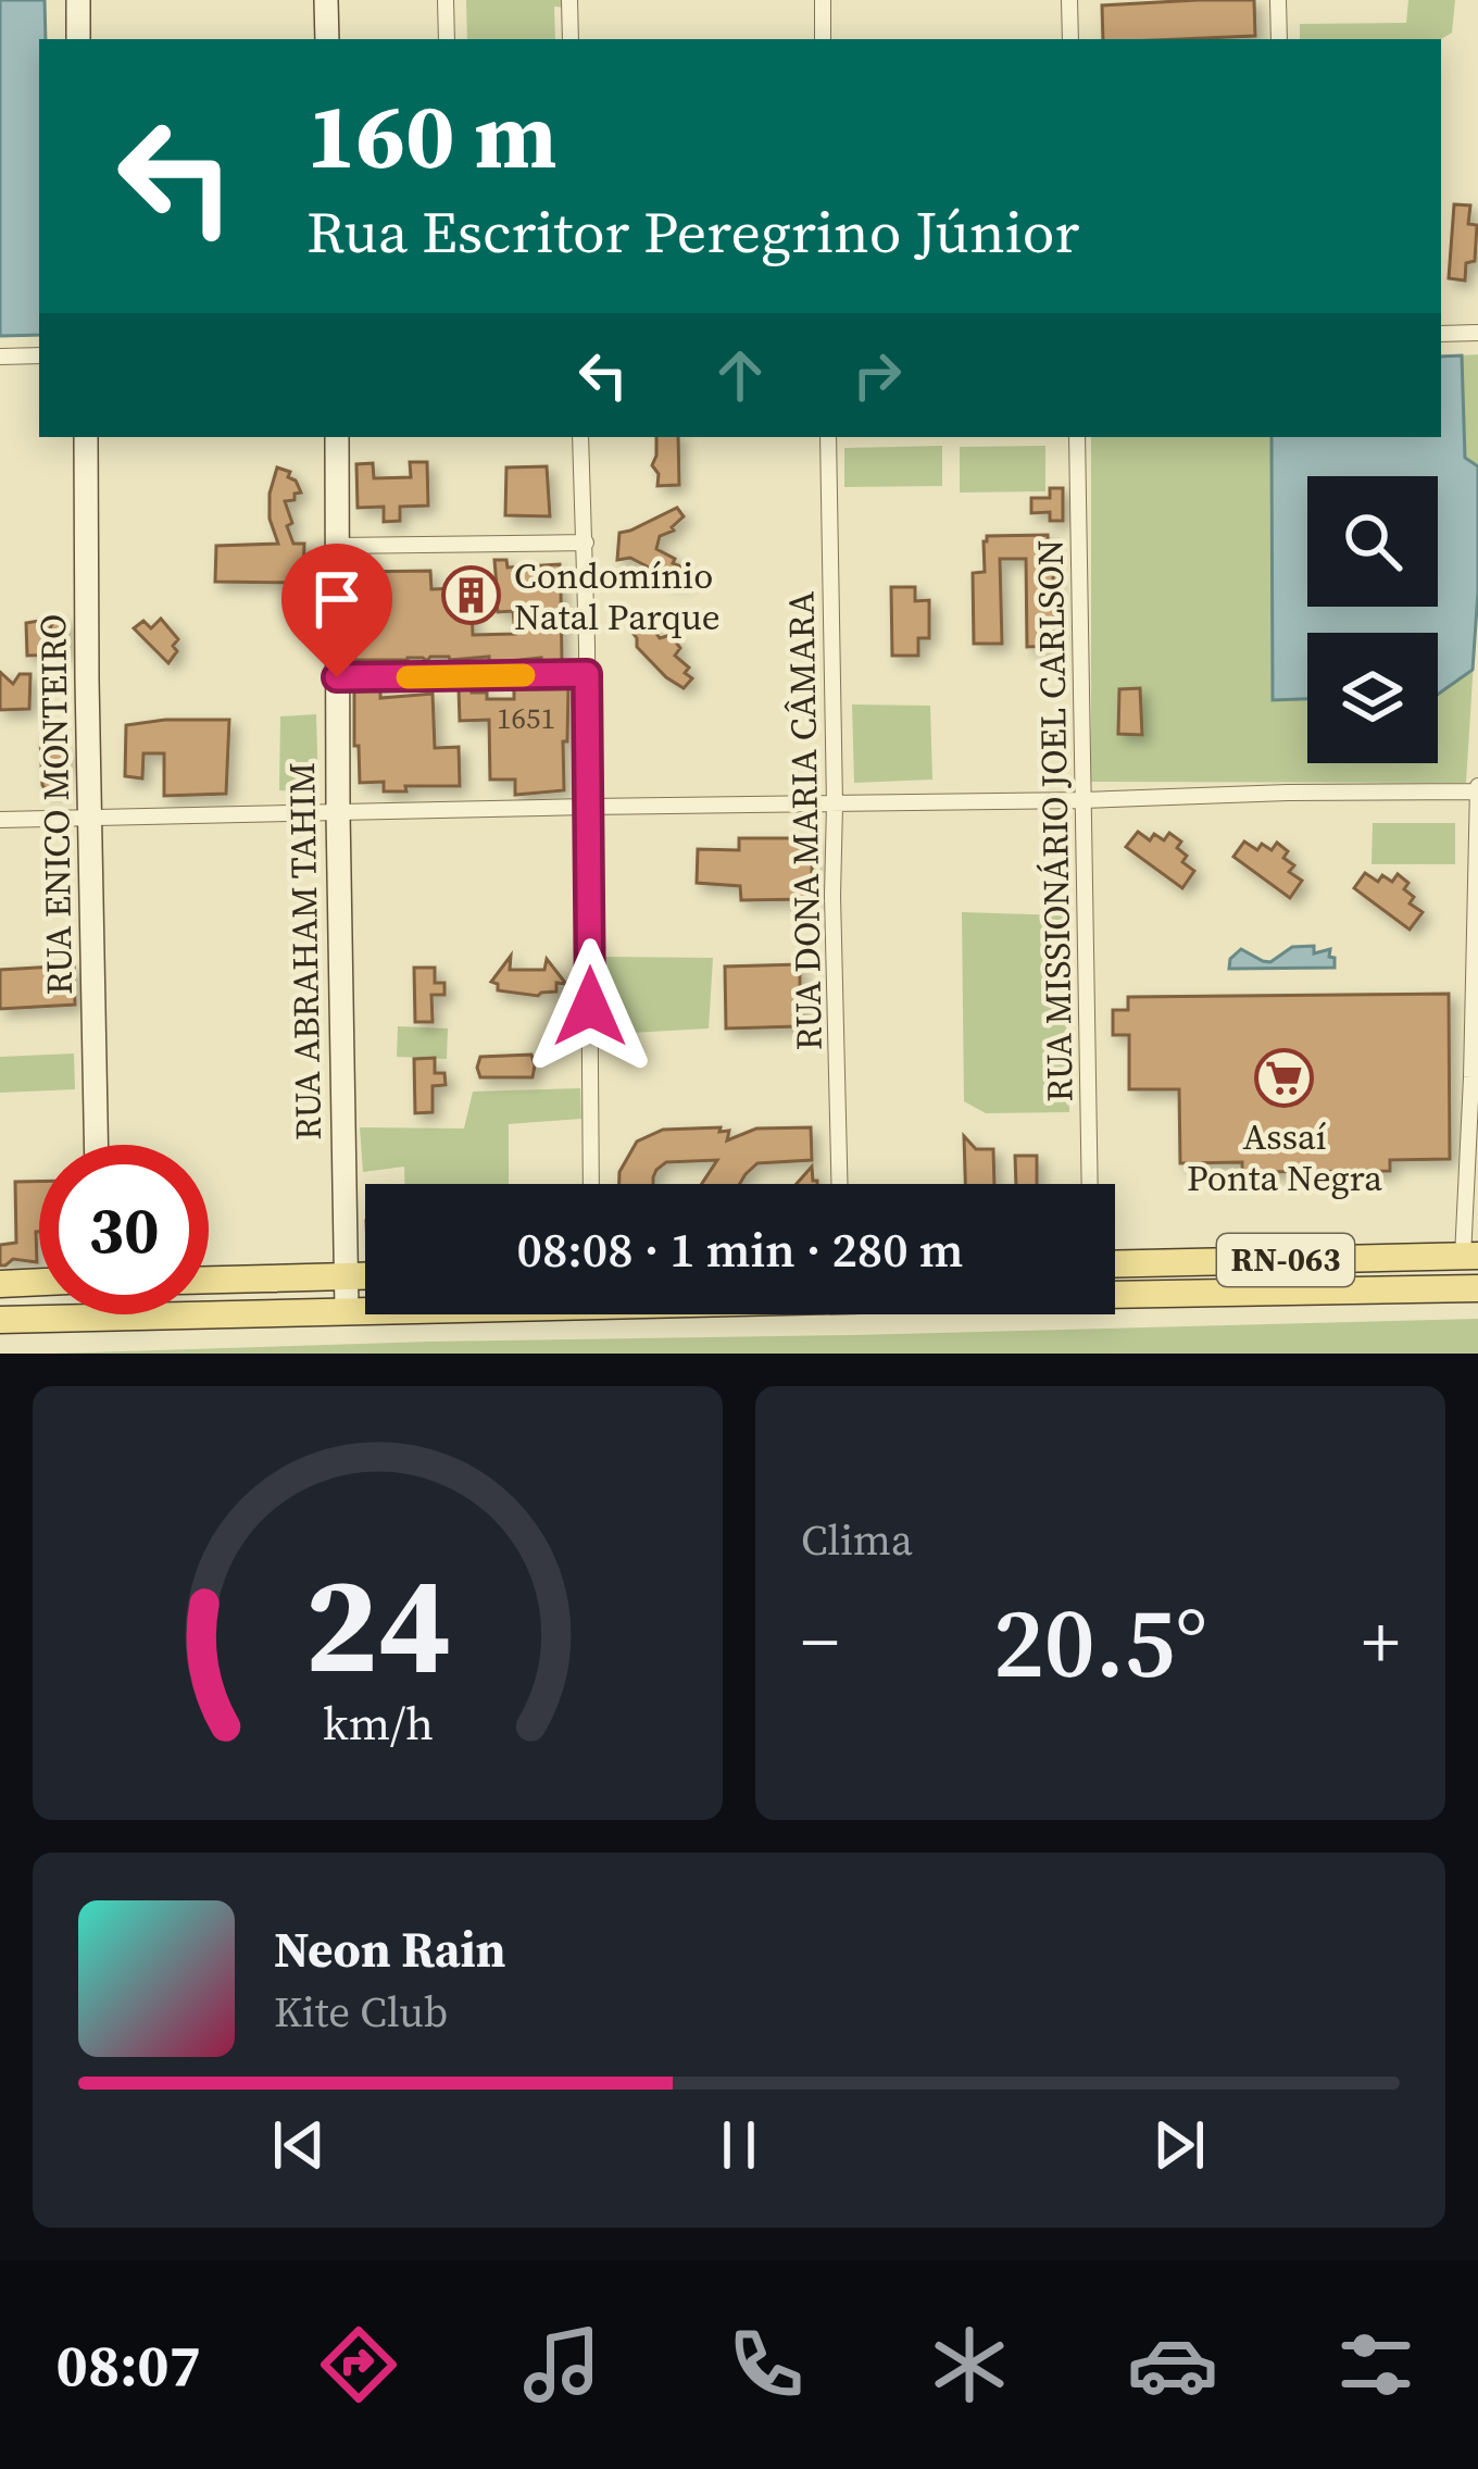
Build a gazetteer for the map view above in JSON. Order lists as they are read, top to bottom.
{
  "streets": {
    "main road": ["RUA ENICO MONTEIRO", "RUA ABRAHAM TAHIM", "RN-063"],
    "street": ["RUA DONA MARIA CÂMARA", "RUA MISSIONÁRIO JOEL CARLSON"]
  },
  "crossings": [
    ["RUA ABRAHAM TAHIM", "RN-063"]
  ],
  "places": {
    "building": ["Condomínio Natal Parque"],
    "supermarket": ["Assaí Ponta Negra"]
  },
  "house_numbers": ["1651"],
  "page": {
    "turn": ["160 m", "Rua Escritor Peregrino Júnior"],
    "limit": "30",
    "trip": "08:08 · 1 min · 280 m",
    "tile": "Clima",
    "heat": ["−", "20.5°", "+"],
    "song": ["Neon Rain", "Kite Club"],
    "tabs": "08:07",
    "gauge": ["24", "km/h"]
  }
}
